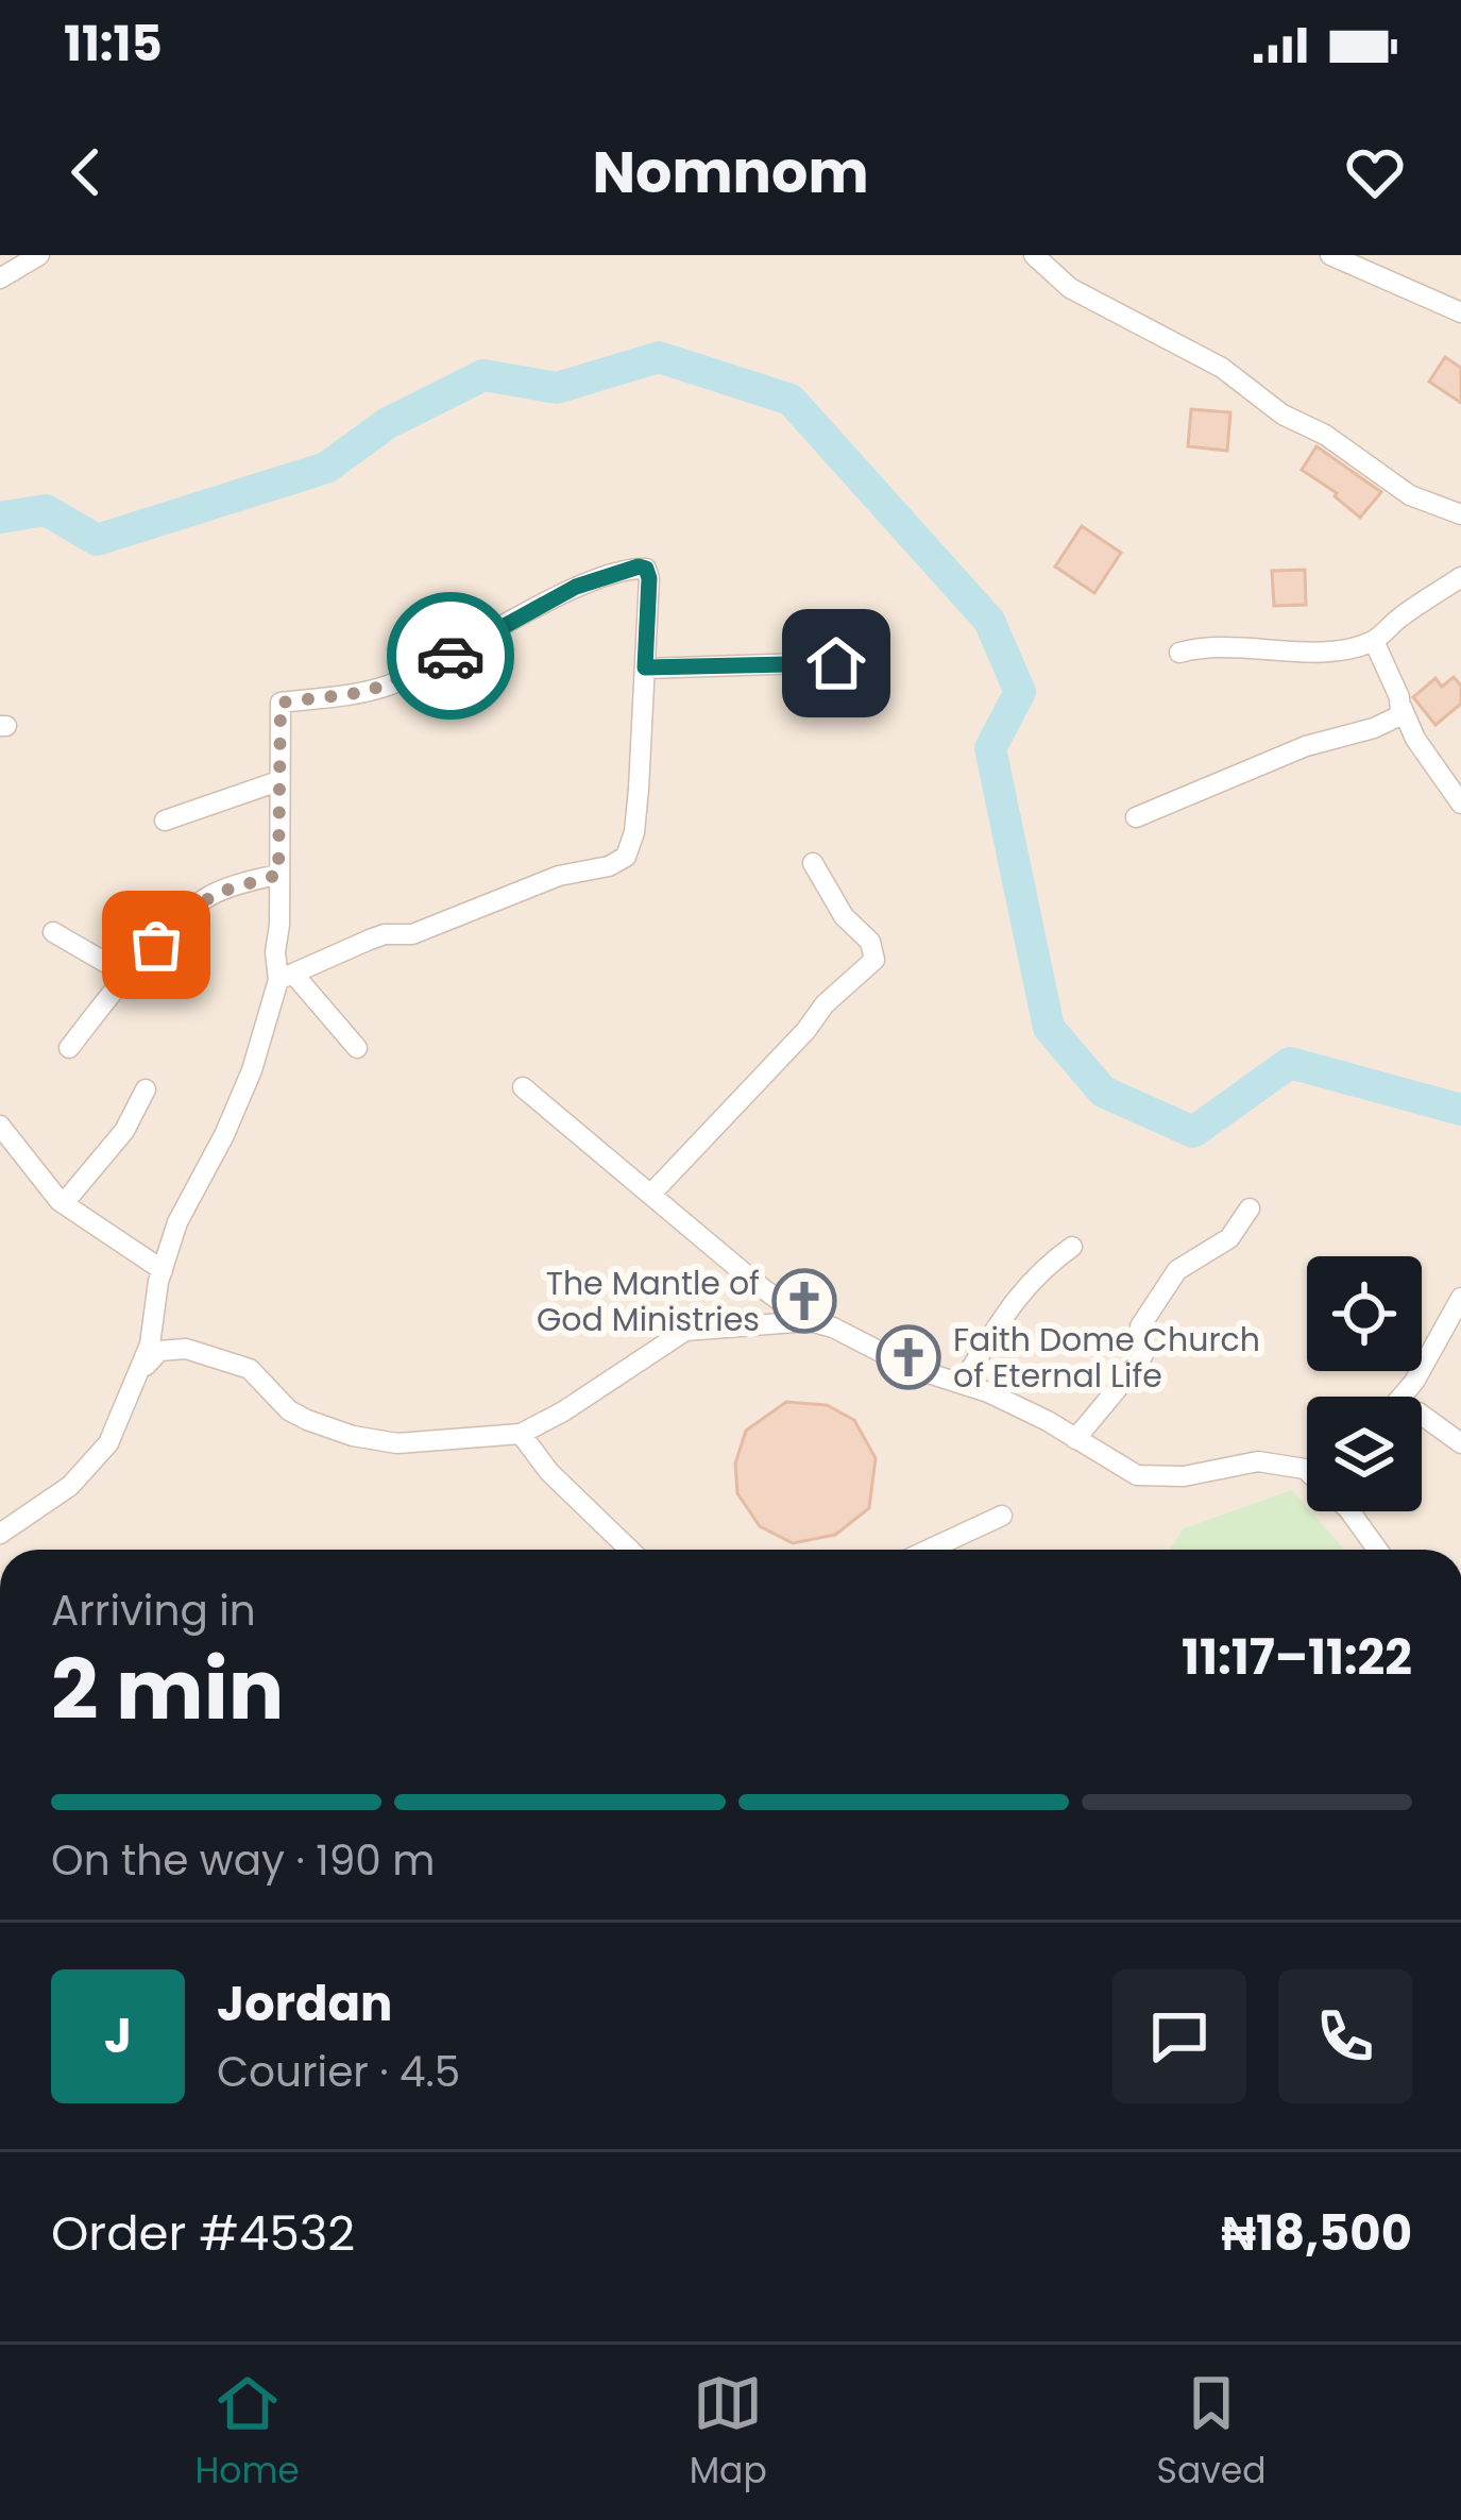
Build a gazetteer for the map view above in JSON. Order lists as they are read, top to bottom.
{
  "places": {
    "church": ["The Mantle of God Ministries", "Faith Dome Church of Eternal Life"]
  },
  "page": {
    "status": "11:15",
    "header": "Nomnom",
    "heading": ["2 min", "Arriving in", "11:17–11:22"],
    "panel": [
      "Jordan",
      "Courier · 4.5",
      "Order #4532",
      "₦18,500"
    ],
    "bar": "On the way · 190 m",
    "round": "J",
    "tabs": ["Home", "Map", "Saved"]
  }
}
